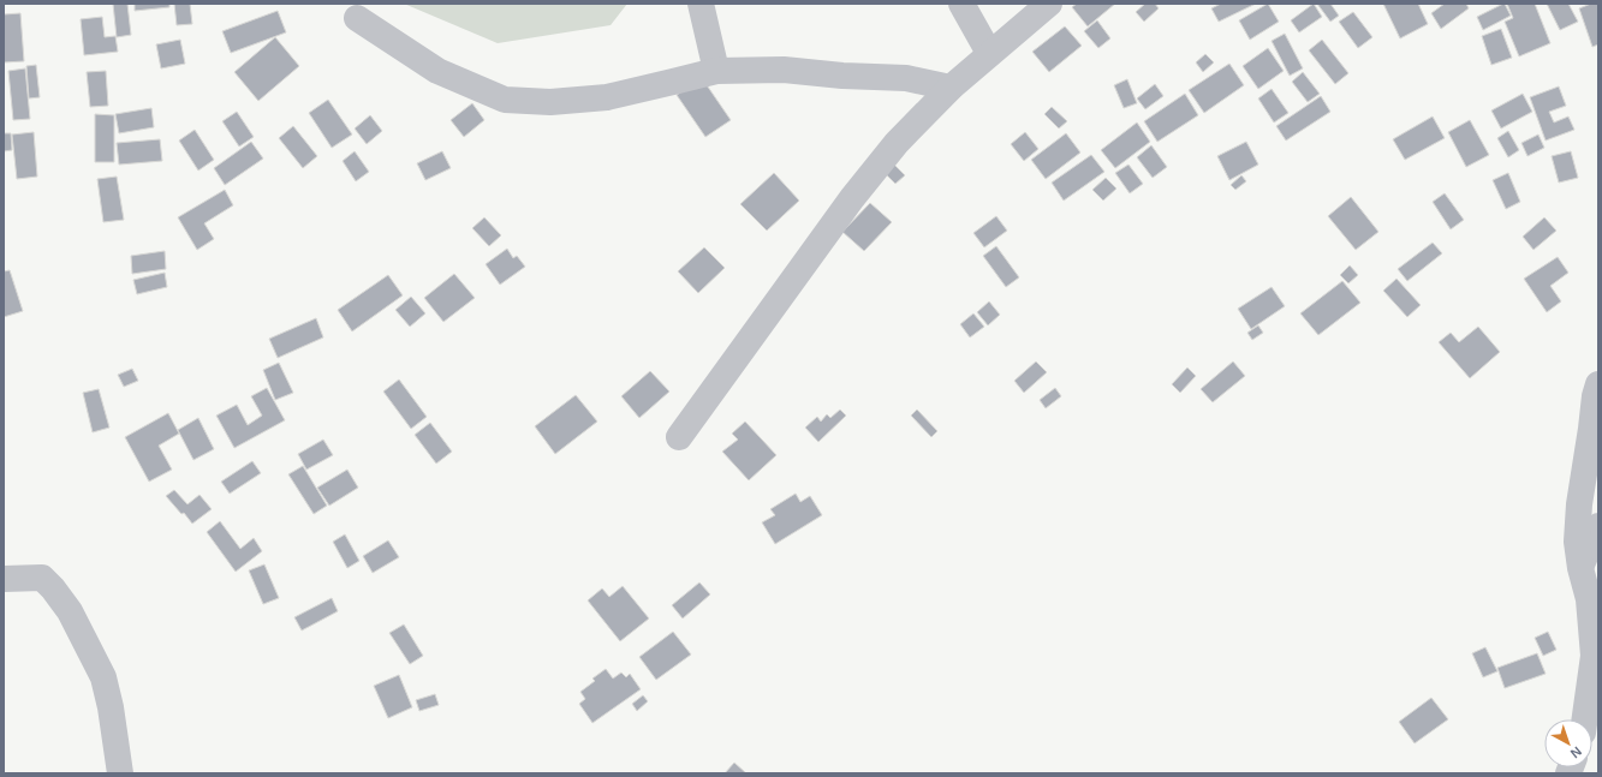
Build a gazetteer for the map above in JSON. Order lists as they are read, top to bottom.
{
  "north": "bottom right"
}
